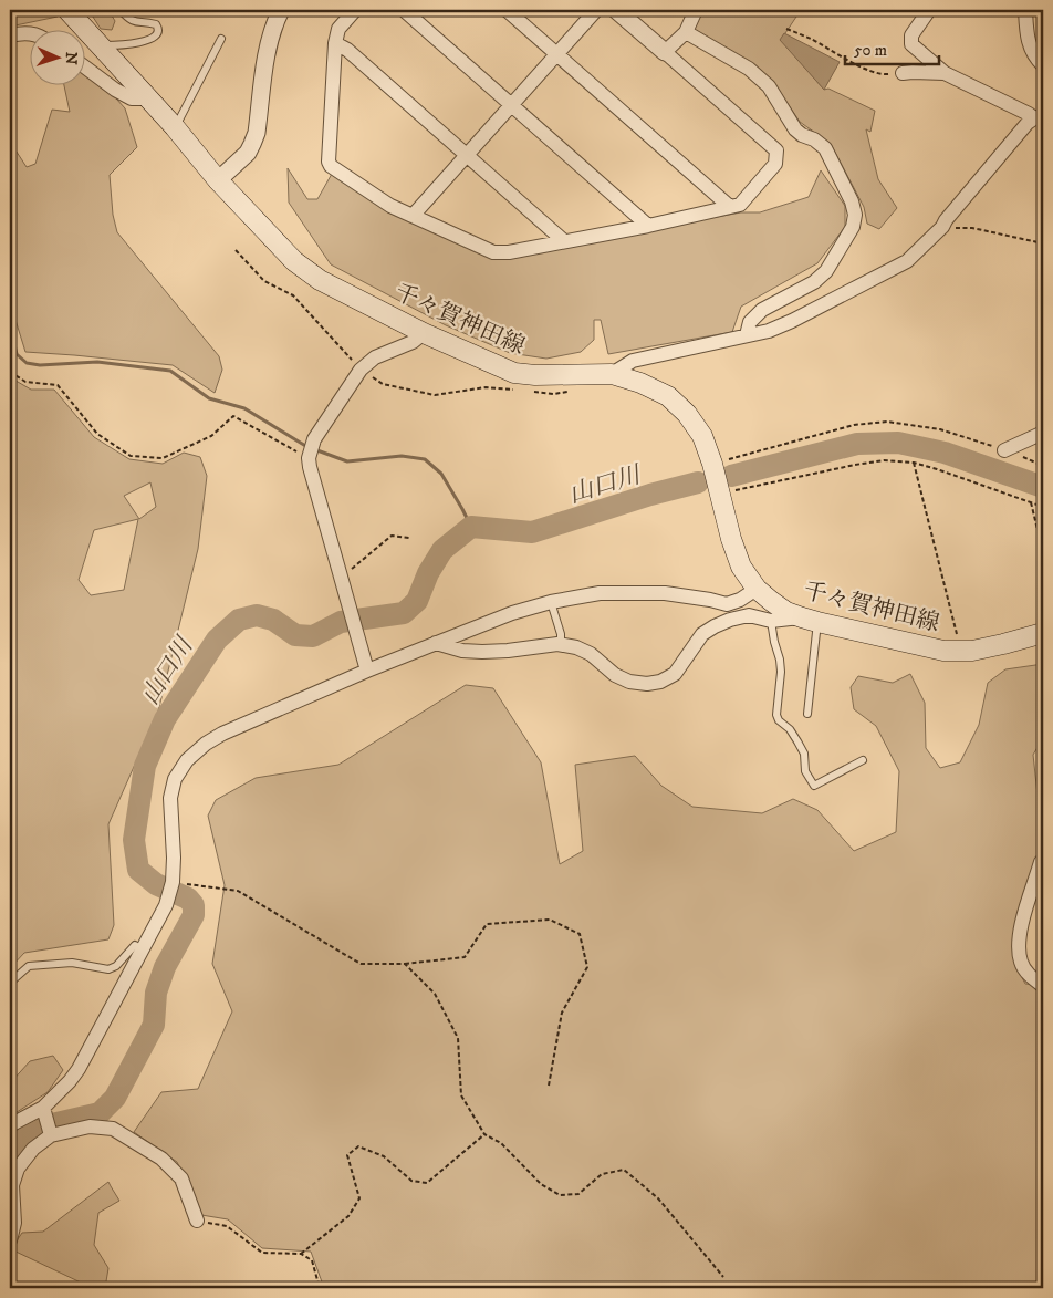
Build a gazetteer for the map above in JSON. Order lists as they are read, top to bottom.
{
  "streets": {
    "main road": ["千々賀神田線"]
  },
  "water": ["山口川"],
  "scale_bar": "50 m",
  "north": "right"
}
